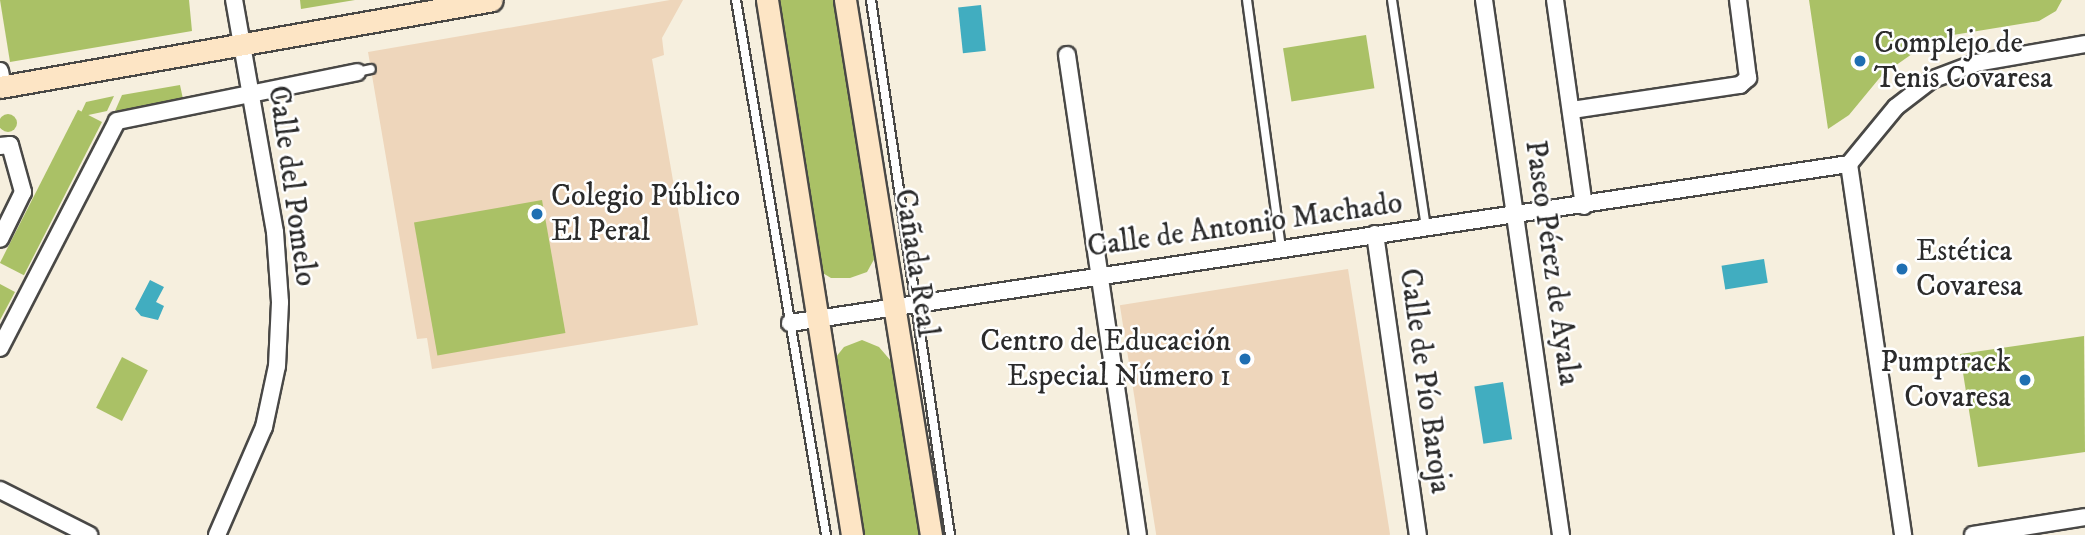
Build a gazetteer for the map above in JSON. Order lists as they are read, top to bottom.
{
  "streets": {
    "street": [
      "Calle del Pomelo",
      "Calle de Antonio Machado",
      "Cañada Real",
      "Paseo Pérez de Ayala",
      "Calle de Pío Baroja"
    ]
  },
  "crossings": [
    ["Calle de Antonio Machado", "Cañada Real"],
    ["Calle de Antonio Machado", "Paseo Pérez de Ayala"],
    ["Calle de Antonio Machado", "Calle de Pío Baroja"]
  ],
  "places": [
    "Complejo de Tenis Covaresa",
    "Colegio Público El Peral",
    "Estética Covaresa",
    "Centro de Educación Especial Número 1",
    "Pumptrack Covaresa"
  ]
}
